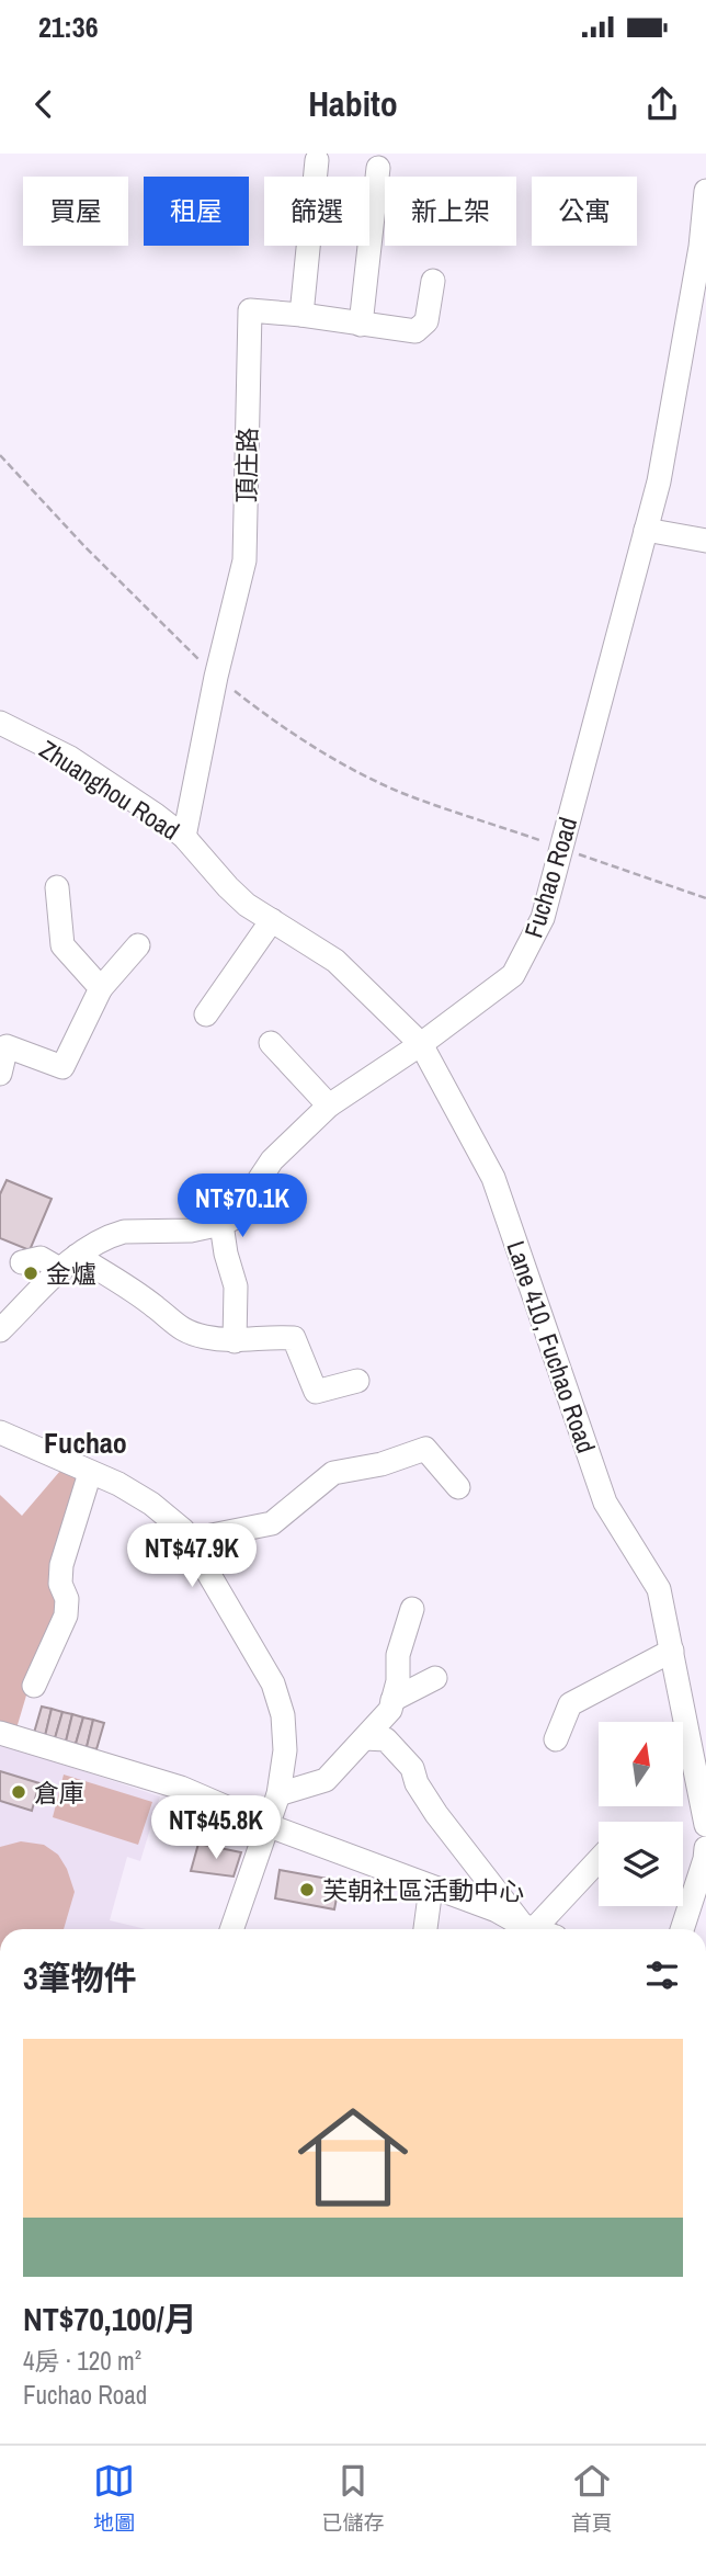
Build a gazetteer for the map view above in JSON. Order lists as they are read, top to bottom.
{
  "streets": {
    "street": [
      "頂庄路",
      "Zhuanghou Road",
      "Fuchao Road",
      "Lane 410, Fuchao Road"
    ]
  },
  "crossings": [
    ["頂庄路", "Zhuanghou Road"],
    ["Zhuanghou Road", "Fuchao Road"],
    ["Zhuanghou Road", "Lane 410, Fuchao Road"],
    ["Fuchao Road", "Lane 410, Fuchao Road"]
  ],
  "districts": ["Fuchao"],
  "places": ["金爐", "倉庫", "芙朝社區活動中心"],
  "north": "top",
  "page": {
    "status": "21:36",
    "header": "Habito",
    "chip": [
      "買屋",
      "租屋",
      "篩選",
      "新上架",
      "公寓"
    ],
    "price": ["NT$70.1K", "NT$47.9K", "NT$45.8K"],
    "heading": "3筆物件",
    "list": [
      {
        "name": "NT$70,100/月",
        "note": "4房 · 120 m² · Fuchao Road"
      }
    ],
    "tabs": ["地圖", "已儲存", "首頁"]
  }
}
